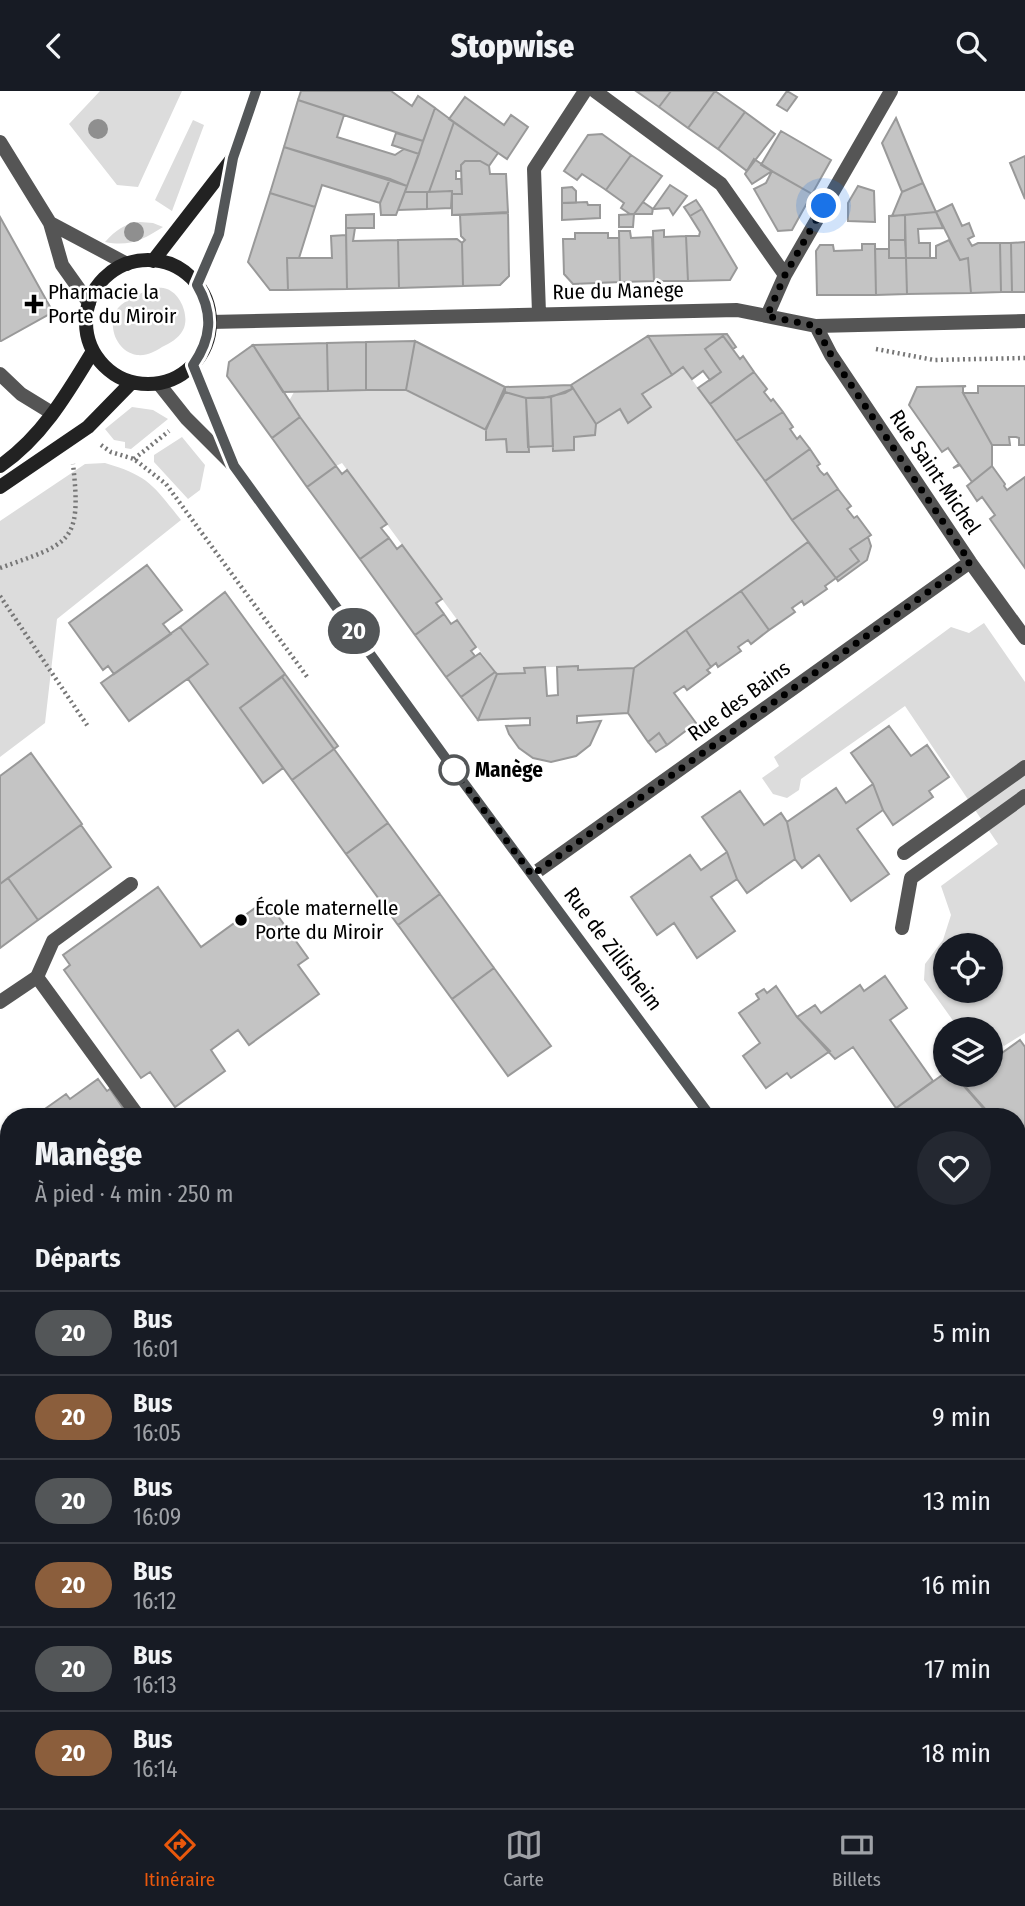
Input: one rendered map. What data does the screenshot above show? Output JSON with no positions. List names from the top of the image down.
{
  "streets": {
    "street": [
      "Rue du Manège",
      "Rue Saint-Michel",
      "Rue des Bains",
      "Rue de Zillisheim"
    ]
  },
  "crossings": [
    ["Rue du Manège", "Rue Saint-Michel"],
    ["Rue du Manège", "Rue de Zillisheim"],
    ["Rue Saint-Michel", "Rue des Bains"],
    ["Rue des Bains", "Rue de Zillisheim"]
  ],
  "places": {
    "health": ["Pharmacie la Porte du Miroir"],
    "other": ["Manège", "École maternelle Porte du Miroir"]
  },
  "lines": ["bus line 20"],
  "page": {
    "header": "Stopwise",
    "on_map": "20",
    "heading": [
      ["Manège", "À pied · 4 min · 250 m"],
      "Départs"
    ],
    "list": [
      {
        "mark": "20",
        "name": "Bus",
        "note": "16:01",
        "value": "5 min"
      },
      {
        "mark": "20",
        "name": "Bus",
        "note": "16:05",
        "value": "9 min"
      },
      {
        "mark": "20",
        "name": "Bus",
        "note": "16:09",
        "value": "13 min"
      },
      {
        "mark": "20",
        "name": "Bus",
        "note": "16:12",
        "value": "16 min"
      },
      {
        "mark": "20",
        "name": "Bus",
        "note": "16:13",
        "value": "17 min"
      },
      {
        "mark": "20",
        "name": "Bus",
        "note": "16:14",
        "value": "18 min"
      }
    ],
    "tabs": ["Itinéraire", "Carte", "Billets"]
  }
}
